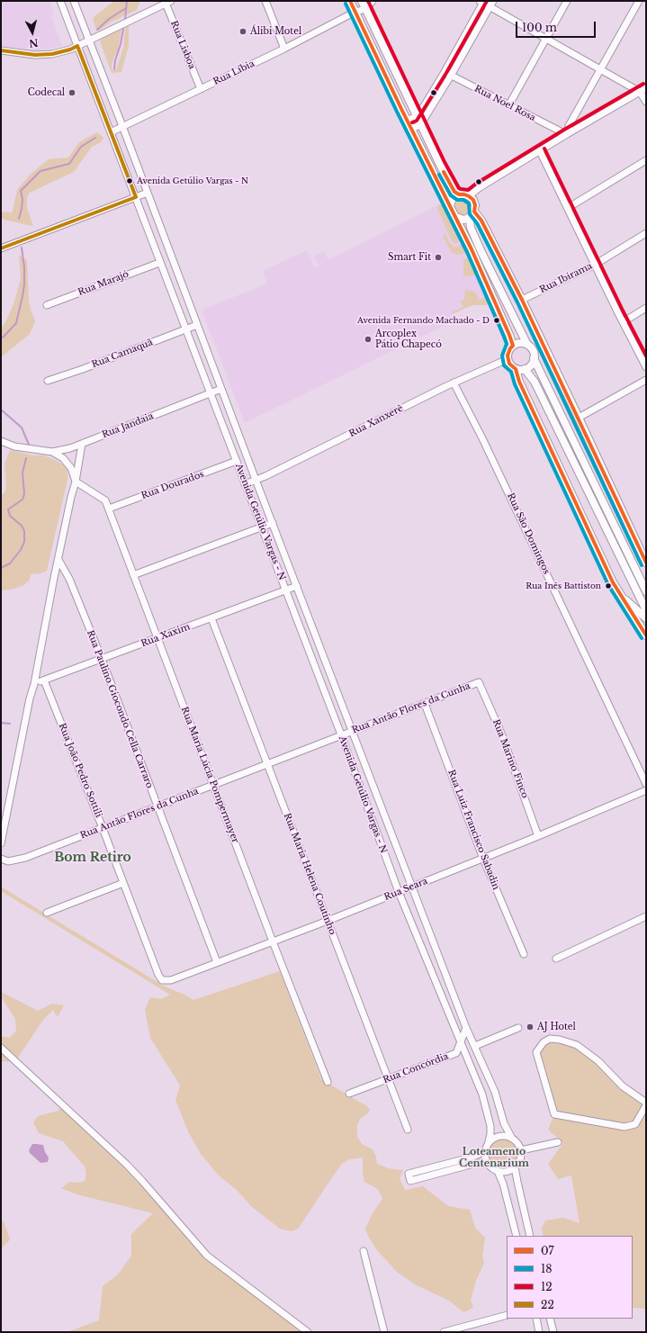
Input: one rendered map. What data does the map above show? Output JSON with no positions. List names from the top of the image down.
{
  "streets": {
    "street": [
      "Rua Lisboa",
      "Rua Líbia",
      "Rua Noel Rosa",
      "Rua Ibirama",
      "Rua Marajó",
      "Rua Camaquã",
      "Rua Xanxerê",
      "Rua Jandaia",
      "Rua Dourados",
      "Avenida Getúlio Vargas - N",
      "Rua São Domingos",
      "Rua Xaxim",
      "Rua Antão Flores da Cunha",
      "Rua Paulino Giocondo Cella Carraro",
      "Rua Marino Finco",
      "Rua João Pedro Sottili",
      "Rua Maria Lúcia Pompermayer",
      "Rua Luiz Francisco Sabadin",
      "Rua Maria Helena Coutinho",
      "Rua Seara",
      "Rua Concórdia"
    ]
  },
  "crossings": [
    ["Rua Lisboa", "Rua Líbia"],
    ["Rua Líbia", "Avenida Getúlio Vargas - N"],
    ["Rua Marajó", "Avenida Getúlio Vargas - N"],
    ["Rua Camaquã", "Avenida Getúlio Vargas - N"],
    ["Rua Xanxerê", "Avenida Getúlio Vargas - N"],
    ["Rua Xanxerê", "Rua São Domingos"],
    ["Rua Jandaia", "Avenida Getúlio Vargas - N"],
    ["Rua Dourados", "Avenida Getúlio Vargas - N"],
    ["Rua Dourados", "Rua Maria Lúcia Pompermayer"],
    ["Avenida Getúlio Vargas - N", "Rua Xaxim"],
    ["Avenida Getúlio Vargas - N", "Rua Antão Flores da Cunha"],
    ["Avenida Getúlio Vargas - N", "Rua Seara"],
    ["Avenida Getúlio Vargas - N", "Rua Concórdia"],
    ["Rua Xaxim", "Rua Paulino Giocondo Cella Carraro"],
    ["Rua Xaxim", "Rua João Pedro Sottili"],
    ["Rua Xaxim", "Rua Maria Lúcia Pompermayer"],
    ["Rua Xaxim", "Rua Maria Helena Coutinho"],
    ["Rua Antão Flores da Cunha", "Rua Paulino Giocondo Cella Carraro"],
    ["Rua Antão Flores da Cunha", "Rua Marino Finco"],
    ["Rua Antão Flores da Cunha", "Rua João Pedro Sottili"],
    ["Rua Antão Flores da Cunha", "Rua Maria Lúcia Pompermayer"],
    ["Rua Antão Flores da Cunha", "Rua Luiz Francisco Sabadin"],
    ["Rua Antão Flores da Cunha", "Rua Maria Helena Coutinho"],
    ["Rua Paulino Giocondo Cella Carraro", "Rua Seara"],
    ["Rua Marino Finco", "Rua Seara"],
    ["Rua João Pedro Sottili", "Rua Seara"],
    ["Rua Maria Lúcia Pompermayer", "Rua Seara"],
    ["Rua Luiz Francisco Sabadin", "Rua Seara"],
    ["Rua Maria Helena Coutinho", "Rua Seara"],
    ["Rua Maria Helena Coutinho", "Rua Concórdia"]
  ],
  "districts": ["Bom Retiro", "Loteamento Centenarium"],
  "places": [
    "Álibi Motel",
    "Codecal",
    "Avenida Getúlio Vargas - N",
    "Smart Fit",
    "Avenida Fernando Machado - D",
    "Arcoplex Pátio Chapecó",
    "Rua Inês Battiston",
    "AJ Hotel"
  ],
  "lines": [
    "transit line 07",
    "transit line 12",
    "transit line 18",
    "transit line 22"
  ],
  "legend": [
    "07",
    "18",
    "12",
    "22"
  ],
  "scale_bar": "100 m",
  "north": "bottom"
}
